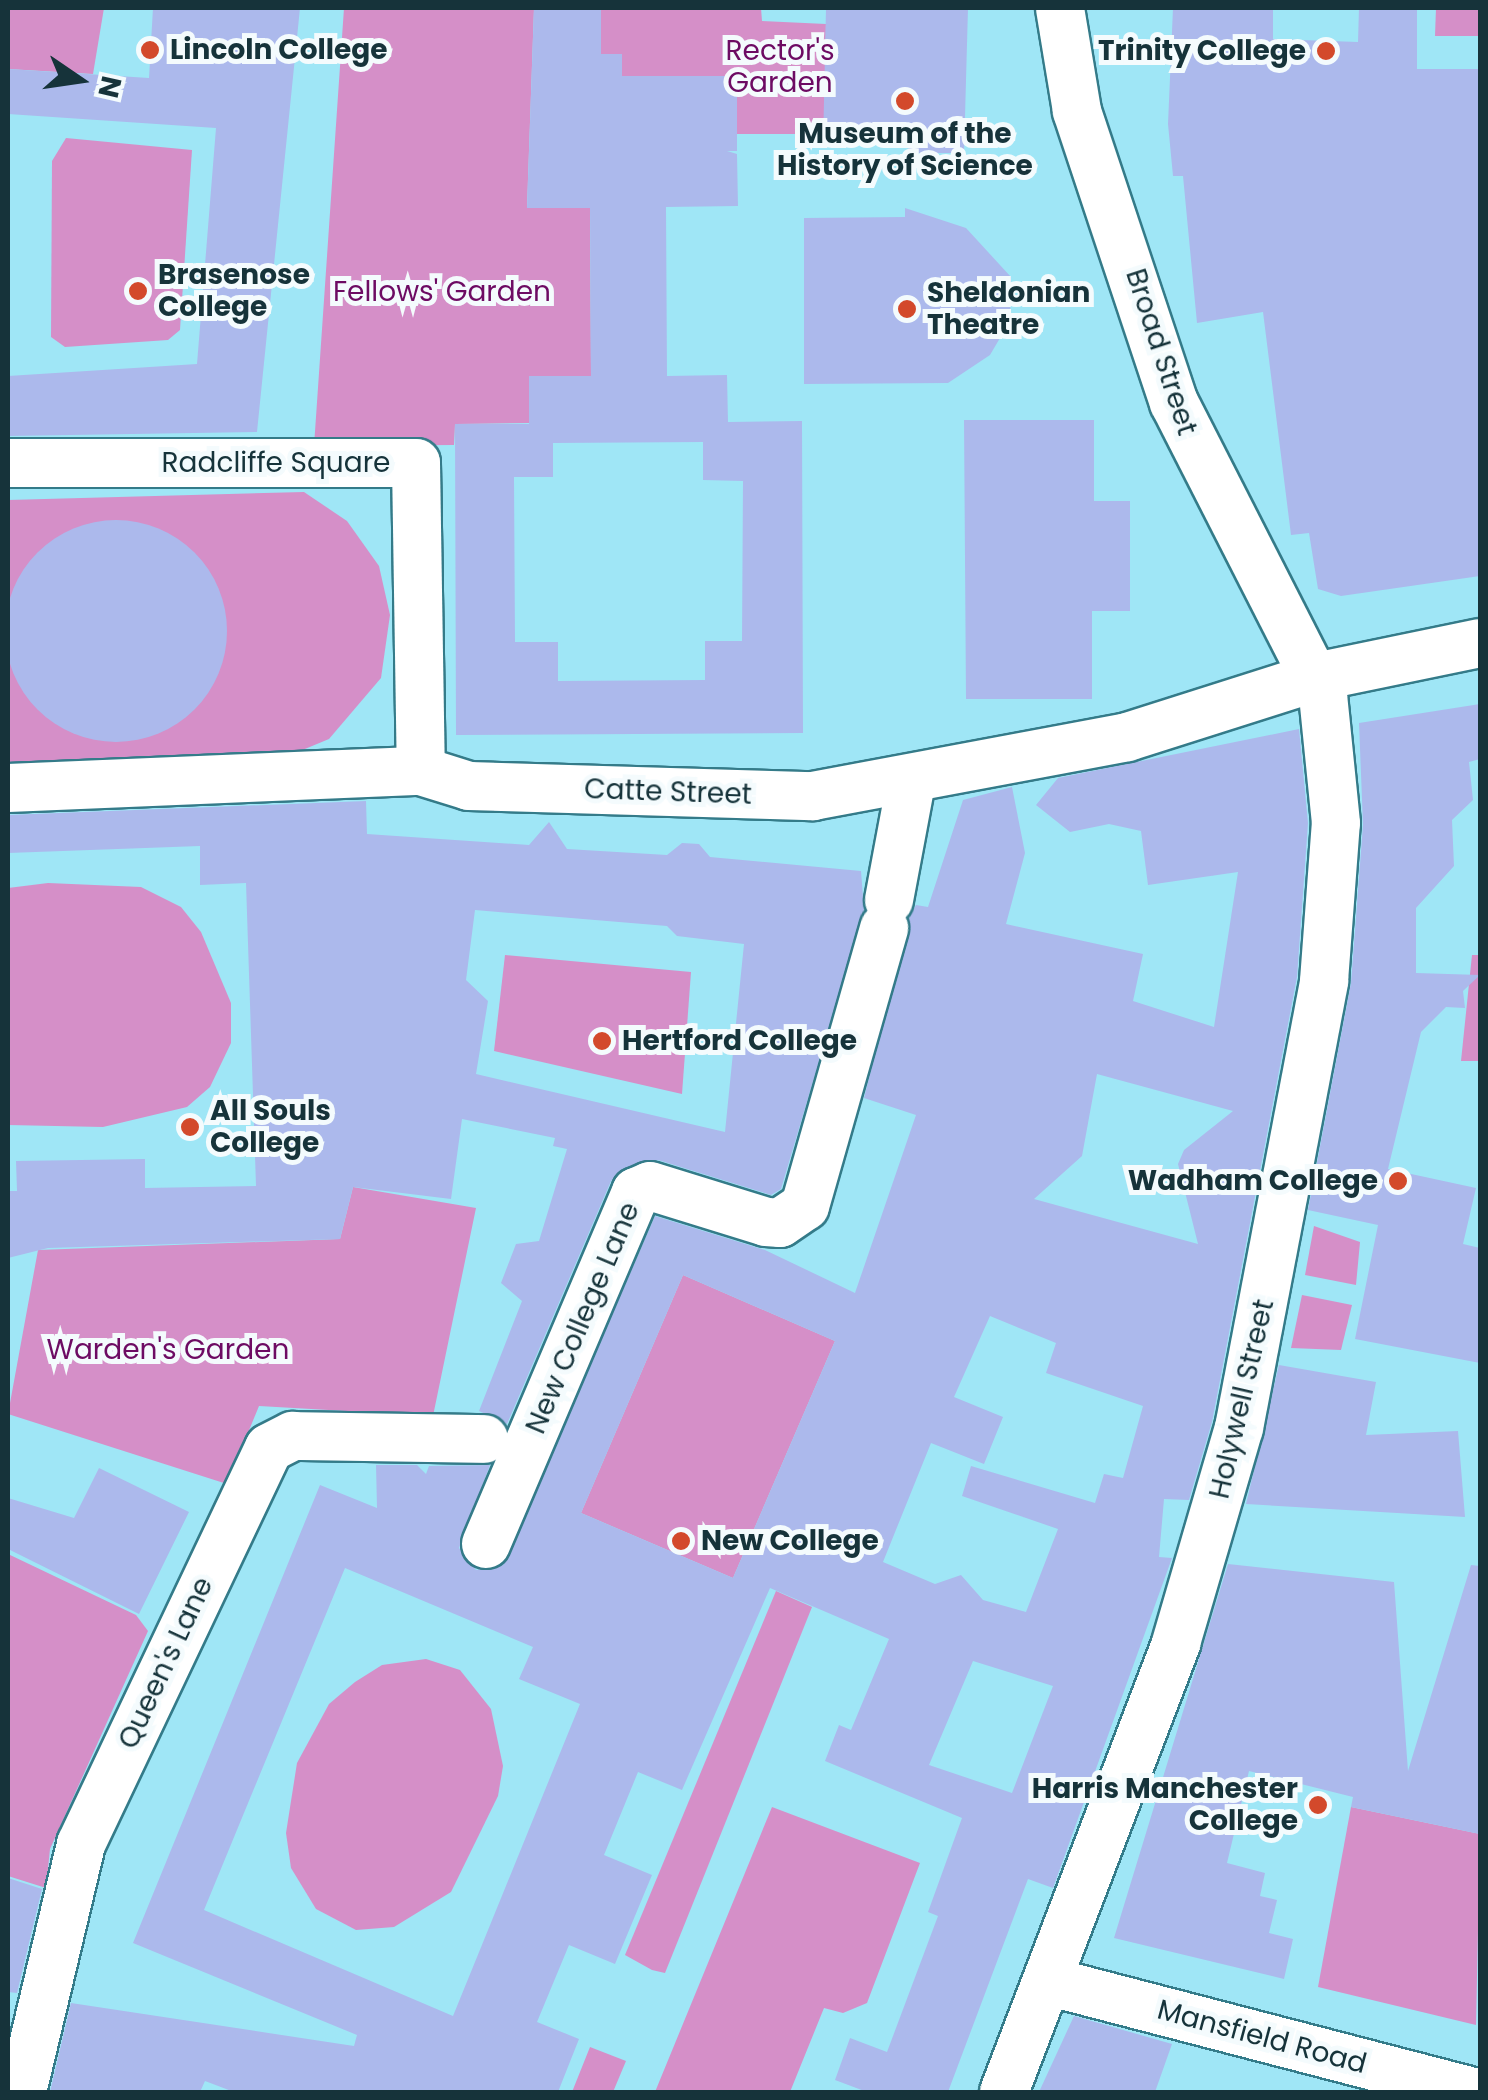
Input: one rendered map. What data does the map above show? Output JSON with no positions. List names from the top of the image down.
{
  "streets": {
    "street": [
      "Broad Street",
      "Radcliffe Square",
      "Catte Street",
      "New College Lane",
      "Holywell Street",
      "Queen's Lane",
      "Mansfield Road"
    ]
  },
  "crossings": [
    ["Broad Street", "Catte Street"],
    ["Broad Street", "Holywell Street"],
    ["Radcliffe Square", "Catte Street"],
    ["Catte Street", "New College Lane"],
    ["Catte Street", "Holywell Street"],
    ["New College Lane", "Queen's Lane"],
    ["Holywell Street", "Mansfield Road"]
  ],
  "parks": ["Rector's Garden", "Fellows' Garden", "Warden's Garden"],
  "places": [
    "Lincoln College",
    "Trinity College",
    "Museum of the History of Science",
    "Brasenose College",
    "Sheldonian Theatre",
    "Hertford College",
    "All Souls College",
    "Wadham College",
    "New College",
    "Harris Manchester College"
  ],
  "north": "right"
}
